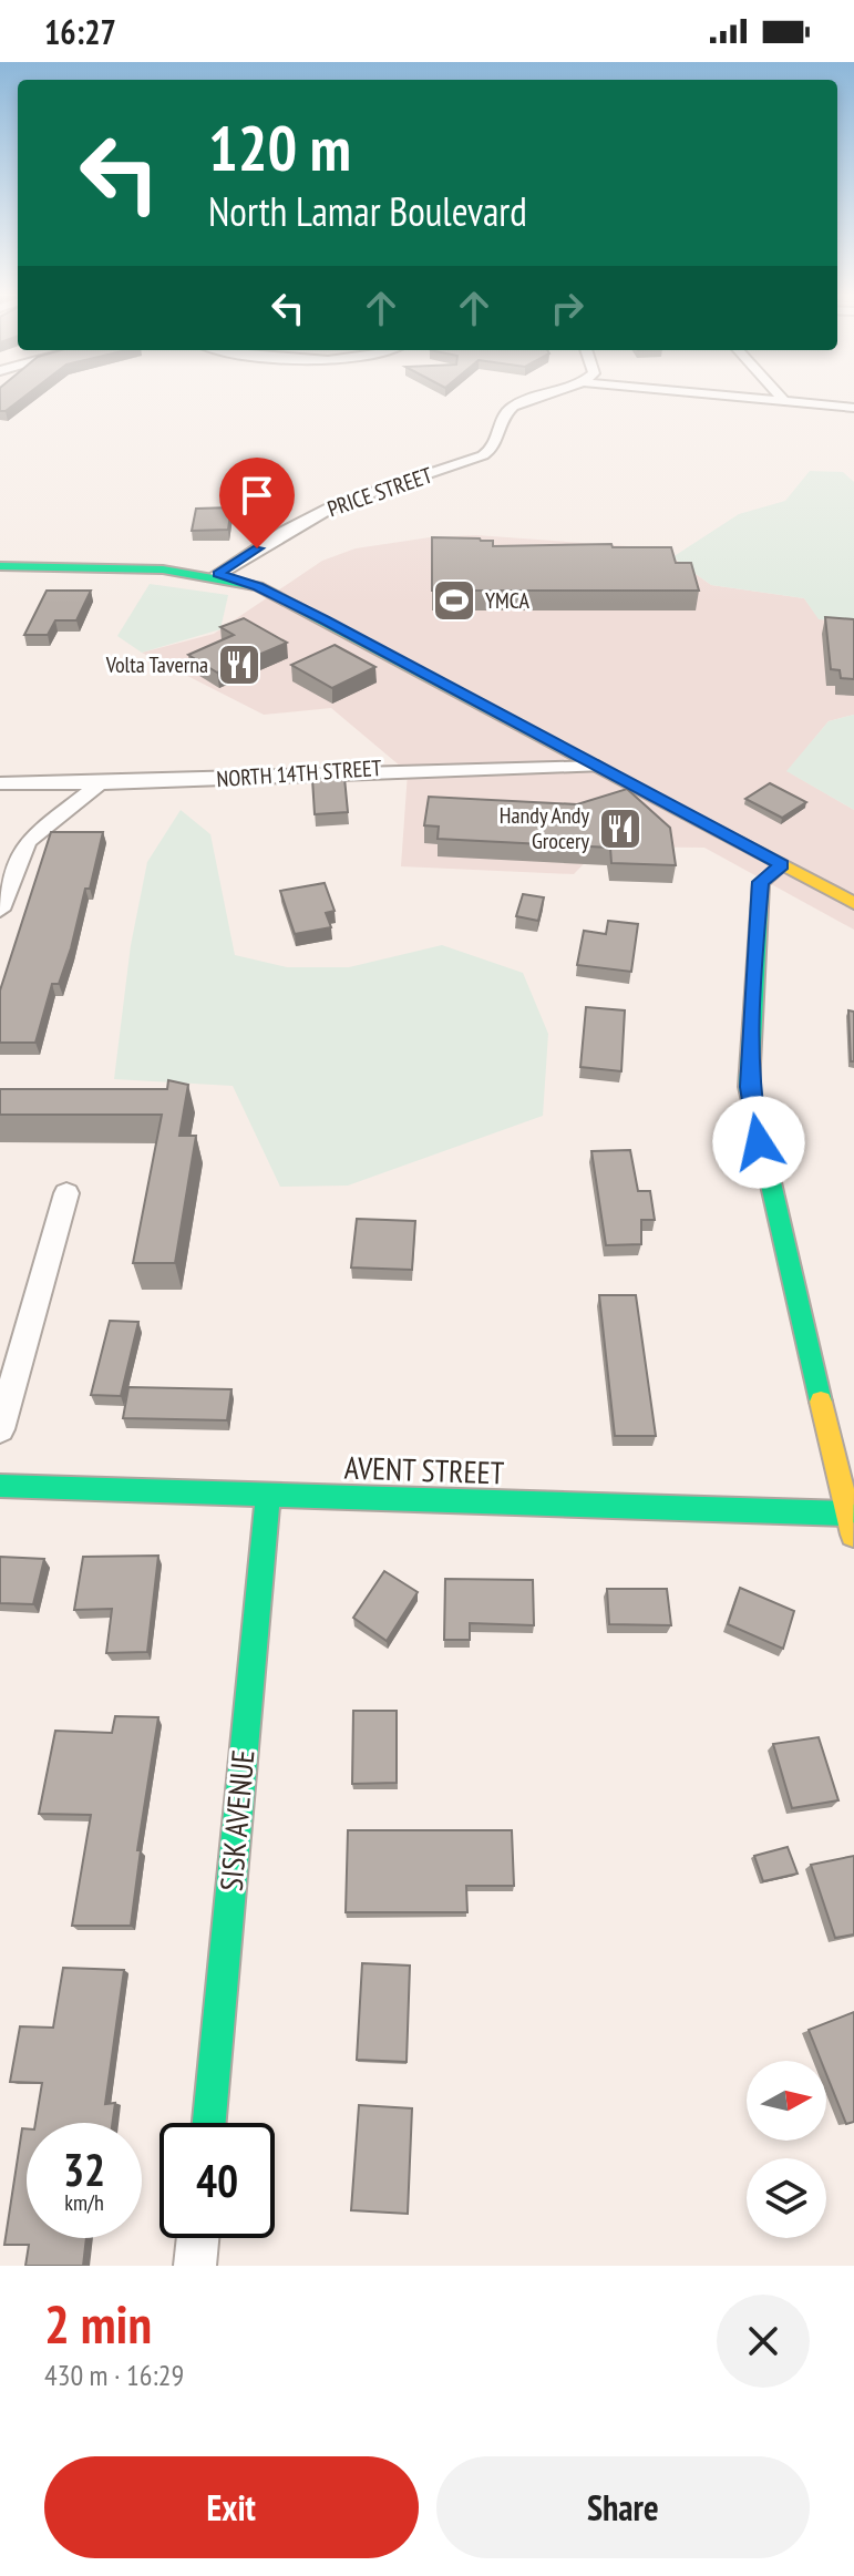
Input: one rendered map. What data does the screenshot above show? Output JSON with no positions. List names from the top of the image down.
{
  "streets": {
    "street": [
      "PRICE STREET",
      "NORTH 14TH STREET",
      "AVENT STREET",
      "SISK AVENUE"
    ]
  },
  "crossings": [
    ["AVENT STREET", "SISK AVENUE"]
  ],
  "places": {
    "sports": ["YMCA"],
    "restaurant": ["Volta Taverna", "Handy Andy Grocery"]
  },
  "north": "right",
  "page": {
    "status": "16:27",
    "turn": ["120 m", "North Lamar Boulevard"],
    "speed": "32 km/h",
    "limit": "40",
    "heading": ["2 min", "430 m · 16:29"],
    "buttons": ["Exit", "Share"]
  }
}
